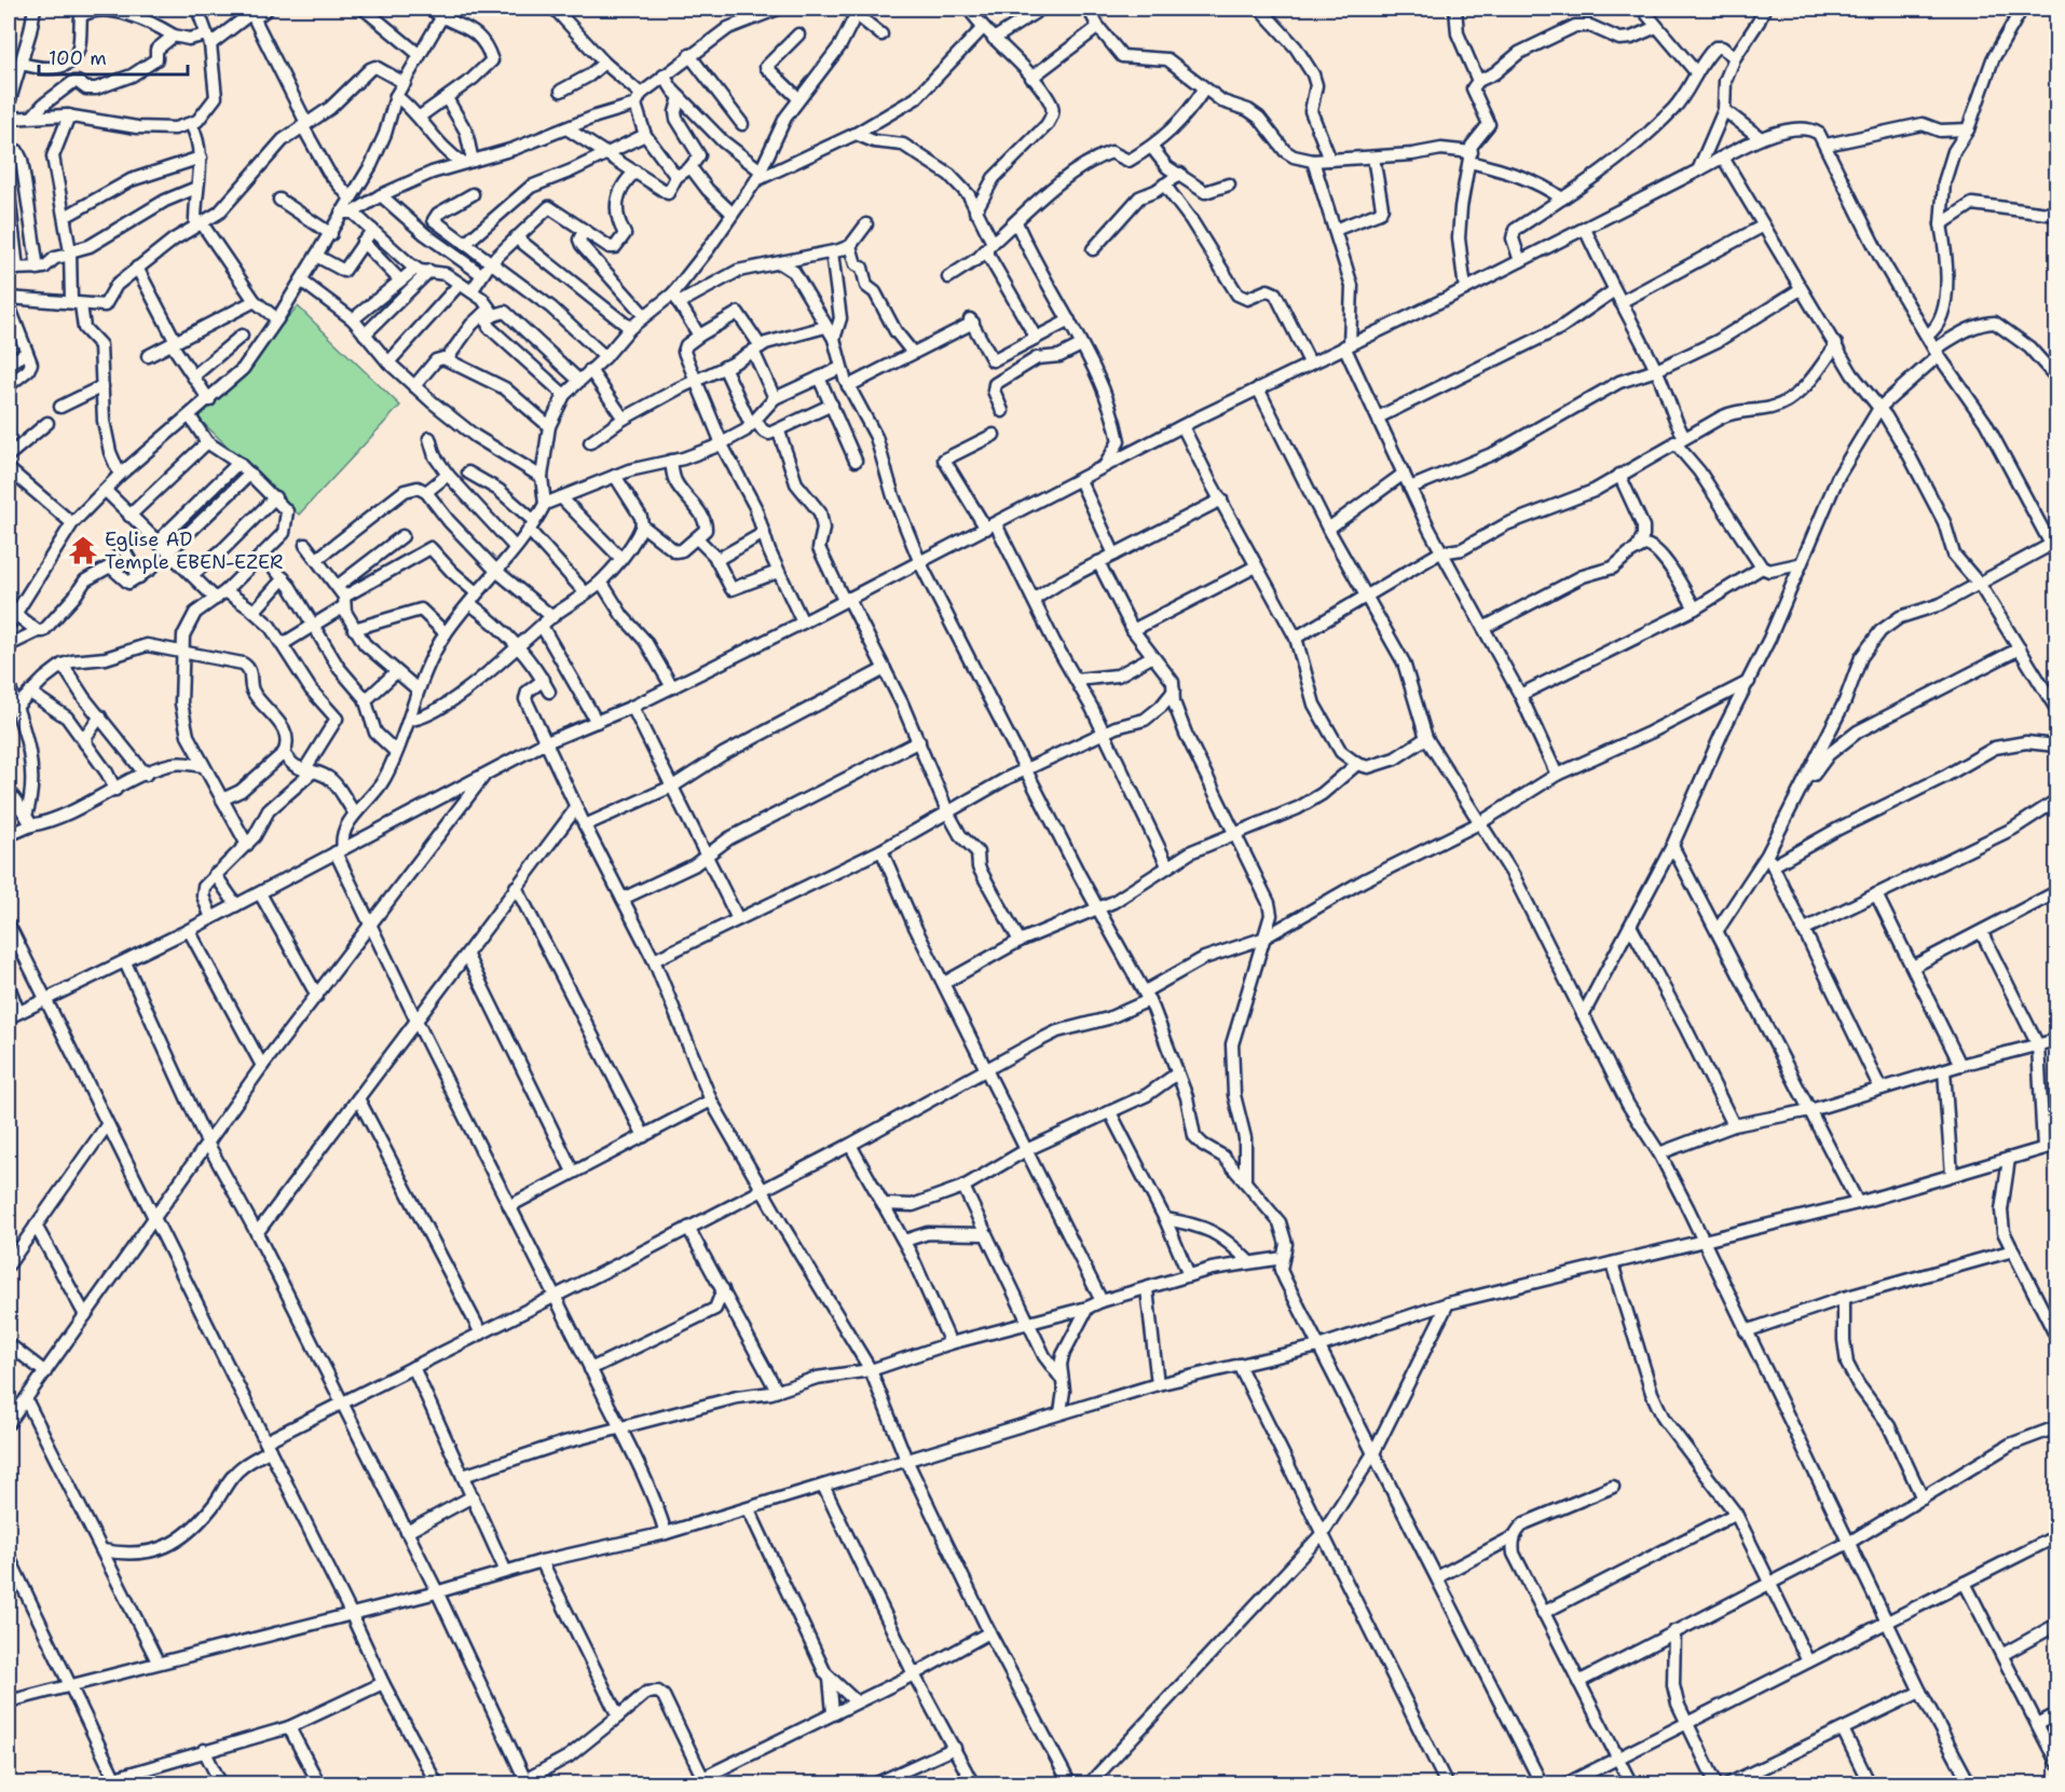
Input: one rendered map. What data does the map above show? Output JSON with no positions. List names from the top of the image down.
{
  "places": {
    "temple": ["Eglise AD Temple EBEN-EZER"]
  },
  "scale_bar": "100 m"
}
